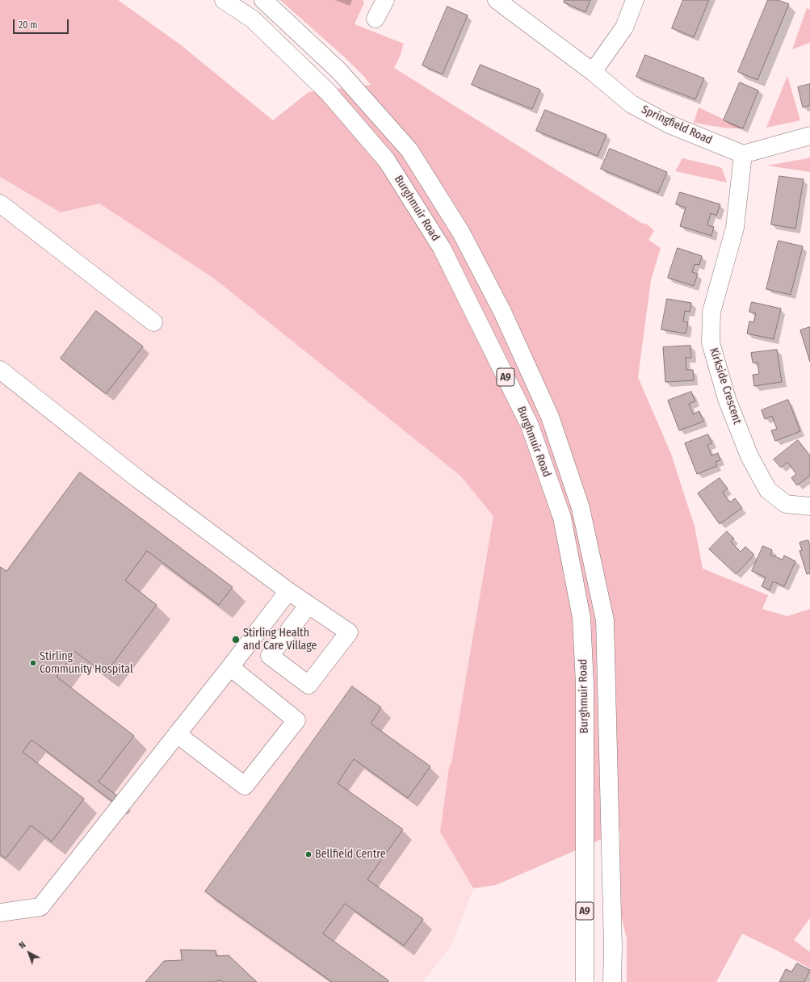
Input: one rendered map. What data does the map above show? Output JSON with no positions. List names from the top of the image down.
{
  "streets": {
    "main road": [
      "Springfield Road",
      "Burghmuir Road",
      "A9",
      "Kirkside Crescent"
    ]
  },
  "crossings": [
    ["Springfield Road", "Kirkside Crescent"]
  ],
  "places": ["Stirling Health and Care Village", "Stirling Community Hospital", "Bellfield Centre"],
  "scale_bar": "20 m",
  "north": "top left"
}
